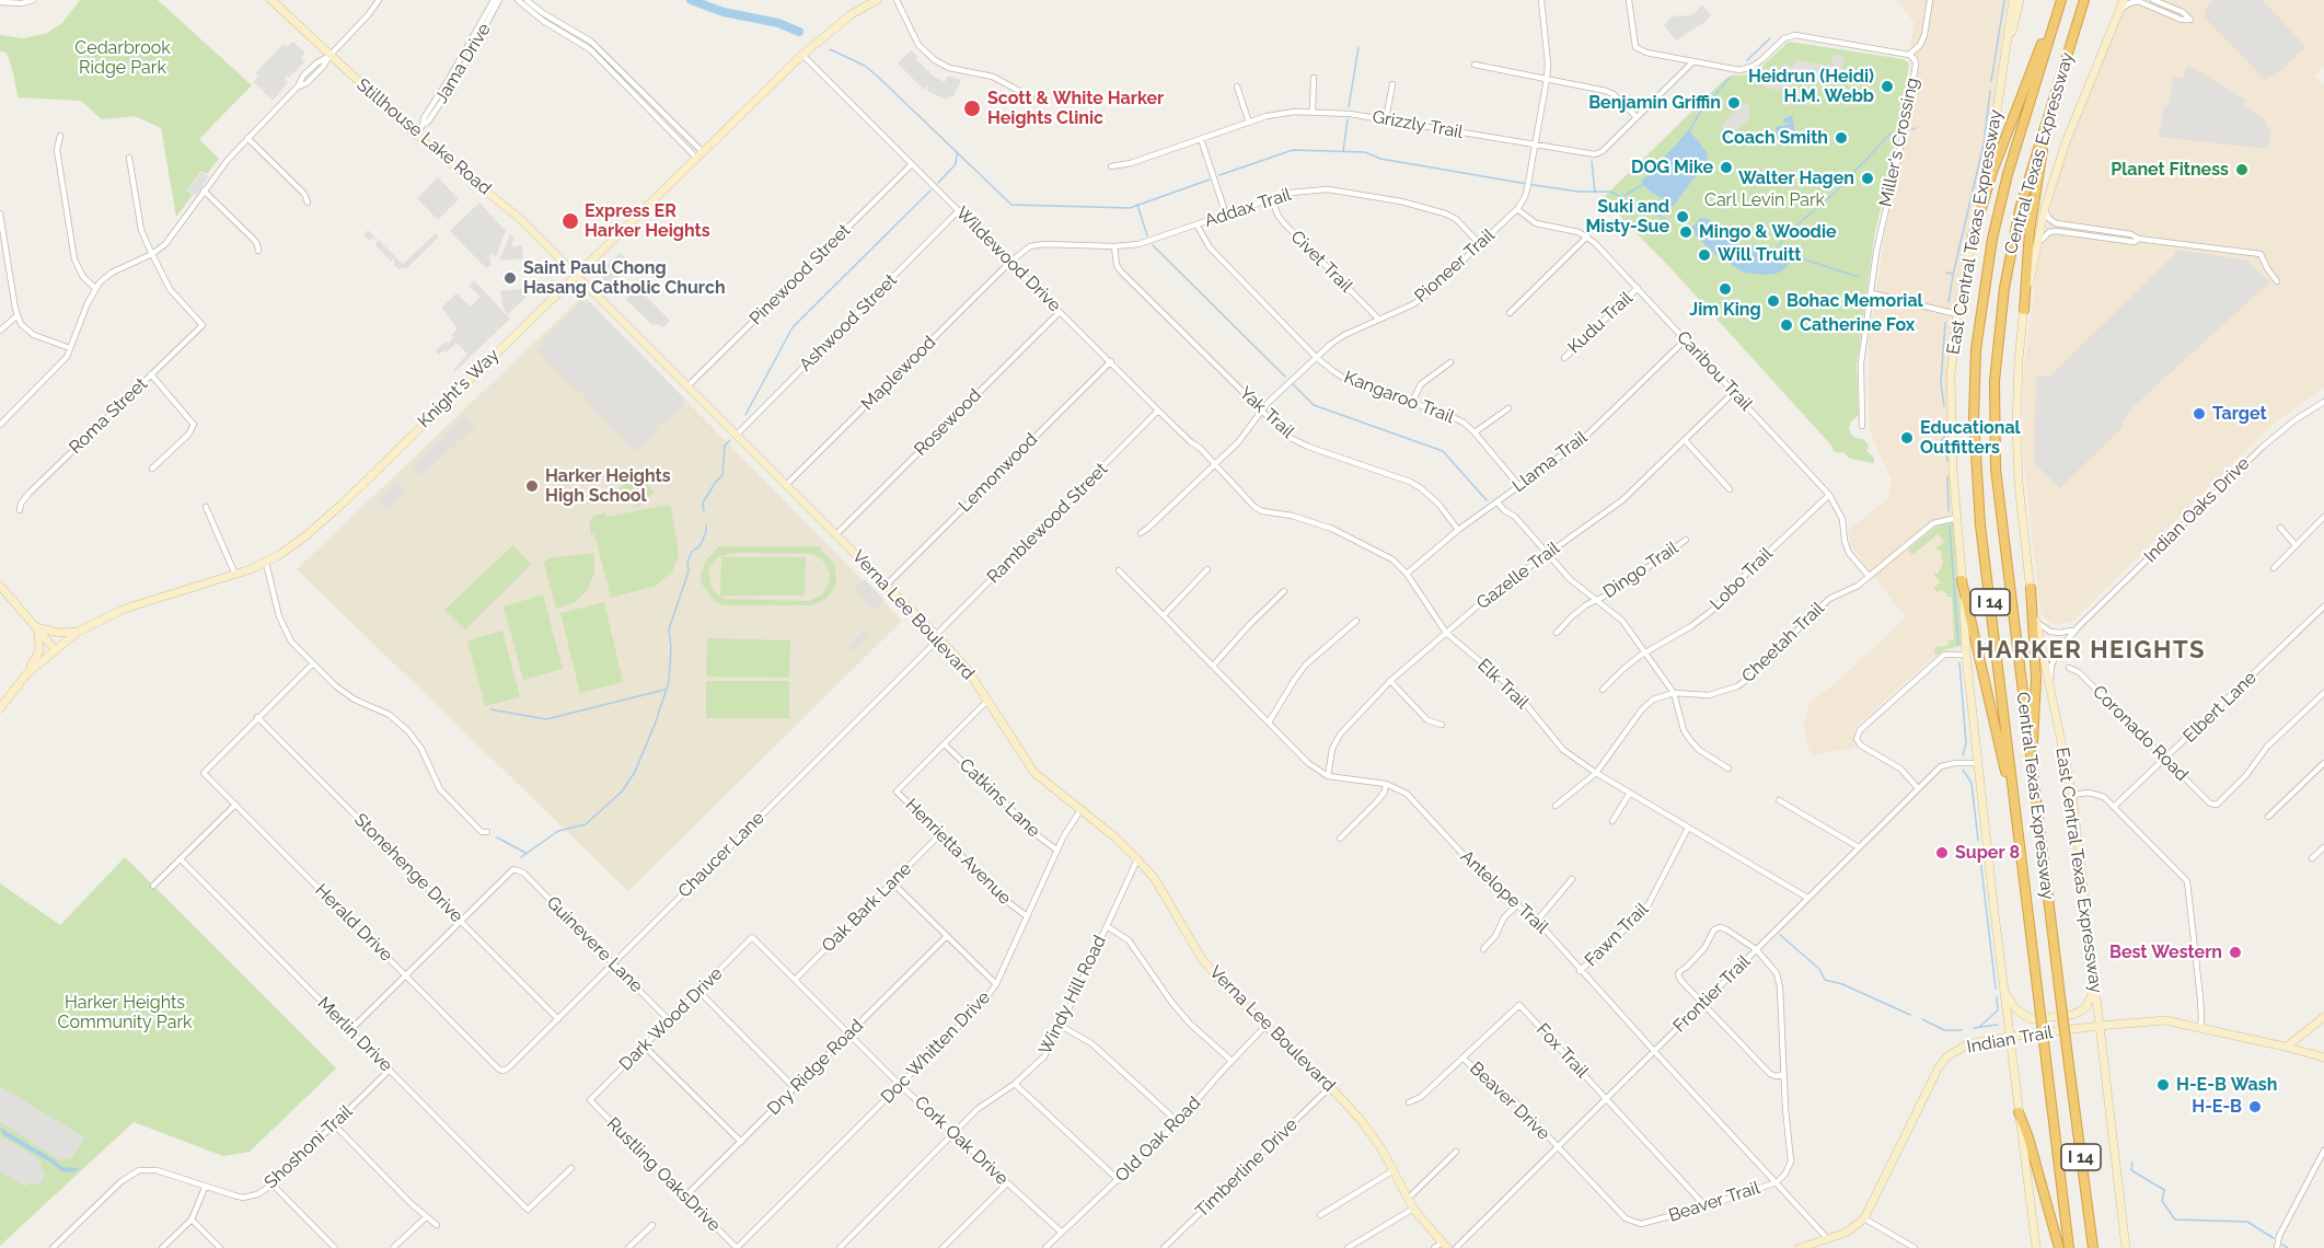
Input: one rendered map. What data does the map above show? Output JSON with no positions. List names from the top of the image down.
{
  "streets": {
    "highway": ["Central Texas Expressway", "I 14"],
    "main road": [
      "Stillhouse Lake Road",
      "East Central Texas Expressway",
      "Knight's Way",
      "Verna Lee Boulevard",
      "Indian Trail"
    ],
    "street": [
      "Jama Drive",
      "Grizzly Trail",
      "Miller's Crossing",
      "Addax Trail",
      "Wildewood Drive",
      "Civet Trail",
      "Pioneer Trail",
      "Pinewood Street",
      "Ashwood Street",
      "Kudu Trail",
      "Caribou Trail",
      "Maplewood",
      "Kangaroo Trail",
      "Yak Trail",
      "Roma Street",
      "Rosewood",
      "Llama Trail",
      "Lemonwood",
      "Indian Oaks Drive",
      "Ramblewood Street",
      "Dingo Trail",
      "Gazelle Trail",
      "Lobo Trail",
      "Cheetah Trail",
      "Elk Trail",
      "Elbert Lane",
      "Coronado Road",
      "Catkins Lane",
      "Henrietta Avenue",
      "Chaucer Lane",
      "Stonehenge Drive",
      "Antelope Trail",
      "Oak Bark Lane",
      "Herald Drive",
      "Fawn Trail",
      "Guinevere Lane",
      "Frontier Trail",
      "Windy Hill Road",
      "Dark Wood Drive",
      "Merlin Drive",
      "Doc Whitten Drive",
      "Fox Trail",
      "Dry Ridge Road",
      "Beaver Drive",
      "Old Oak Road",
      "Cork Oak Drive",
      "Shoshoni Trail",
      "Timberline Drive",
      "Rustling OaksDrive",
      "Beaver Trail"
    ]
  },
  "crossings": [
    ["Jama Drive", "Stillhouse Lake Road"],
    ["Grizzly Trail", "Miller's Crossing"],
    ["Grizzly Trail", "Pioneer Trail"],
    ["Stillhouse Lake Road", "Knight's Way"],
    ["Stillhouse Lake Road", "Verna Lee Boulevard"],
    ["Addax Trail", "Wildewood Drive"],
    ["Addax Trail", "Civet Trail"],
    ["Addax Trail", "Pioneer Trail"],
    ["Addax Trail", "Maplewood"],
    ["Addax Trail", "Kangaroo Trail"],
    ["Addax Trail", "Yak Trail"],
    ["East Central Texas Expressway", "Indian Oaks Drive"],
    ["East Central Texas Expressway", "Cheetah Trail"],
    ["East Central Texas Expressway", "Frontier Trail"],
    ["East Central Texas Expressway", "Indian Trail"],
    ["Wildewood Drive", "Pioneer Trail"],
    ["Wildewood Drive", "Pinewood Street"],
    ["Wildewood Drive", "Ashwood Street"],
    ["Wildewood Drive", "Maplewood"],
    ["Wildewood Drive", "Knight's Way"],
    ["Wildewood Drive", "Rosewood"],
    ["Wildewood Drive", "Lemonwood"],
    ["Wildewood Drive", "Ramblewood Street"],
    ["Wildewood Drive", "Elk Trail"],
    ["Civet Trail", "Pioneer Trail"],
    ["Pioneer Trail", "Caribou Trail"],
    ["Pioneer Trail", "Kangaroo Trail"],
    ["Pioneer Trail", "Yak Trail"],
    ["Pioneer Trail", "Elk Trail"],
    ["Pinewood Street", "Verna Lee Boulevard"],
    ["Ashwood Street", "Verna Lee Boulevard"],
    ["Kudu Trail", "Caribou Trail"],
    ["Caribou Trail", "Llama Trail"],
    ["Caribou Trail", "Gazelle Trail"],
    ["Caribou Trail", "Lobo Trail"],
    ["Caribou Trail", "Cheetah Trail"],
    ["Maplewood", "Verna Lee Boulevard"],
    ["Knight's Way", "Verna Lee Boulevard"],
    ["Kangaroo Trail", "Llama Trail"],
    ["Yak Trail", "Llama Trail"],
    ["Rosewood", "Verna Lee Boulevard"],
    ["Llama Trail", "Elk Trail"],
    ["Lemonwood", "Verna Lee Boulevard"],
    ["Ramblewood Street", "Verna Lee Boulevard"],
    ["Ramblewood Street", "Chaucer Lane"],
    ["Gazelle Trail", "Elk Trail"],
    ["Gazelle Trail", "Antelope Trail"],
    ["Verna Lee Boulevard", "Henrietta Avenue"],
    ["Verna Lee Boulevard", "Chaucer Lane"],
    ["Verna Lee Boulevard", "Windy Hill Road"],
    ["Verna Lee Boulevard", "Doc Whitten Drive"],
    ["Verna Lee Boulevard", "Old Oak Road"],
    ["Verna Lee Boulevard", "Timberline Drive"],
    ["Cheetah Trail", "Elk Trail"],
    ["Elk Trail", "Fawn Trail"],
    ["Elk Trail", "Frontier Trail"],
    ["Elbert Lane", "Coronado Road"],
    ["Catkins Lane", "Henrietta Avenue"],
    ["Catkins Lane", "Doc Whitten Drive"],
    ["Henrietta Avenue", "Oak Bark Lane"],
    ["Henrietta Avenue", "Doc Whitten Drive"],
    ["Chaucer Lane", "Stonehenge Drive"],
    ["Chaucer Lane", "Herald Drive"],
    ["Chaucer Lane", "Guinevere Lane"],
    ["Stonehenge Drive", "Herald Drive"],
    ["Stonehenge Drive", "Guinevere Lane"],
    ["Antelope Trail", "Fawn Trail"],
    ["Antelope Trail", "Frontier Trail"],
    ["Antelope Trail", "Beaver Trail"],
    ["Oak Bark Lane", "Cork Oak Drive"],
    ["Guinevere Lane", "Dark Wood Drive"],
    ["Frontier Trail", "Fox Trail"],
    ["Frontier Trail", "Beaver Drive"],
    ["Frontier Trail", "Beaver Trail"],
    ["Windy Hill Road", "Cork Oak Drive"],
    ["Dark Wood Drive", "Cork Oak Drive"],
    ["Dark Wood Drive", "Rustling OaksDrive"],
    ["Merlin Drive", "Shoshoni Trail"],
    ["Doc Whitten Drive", "Cork Oak Drive"],
    ["Doc Whitten Drive", "Rustling OaksDrive"],
    ["Fox Trail", "Beaver Drive"],
    ["Fox Trail", "Beaver Trail"],
    ["Dry Ridge Road", "Cork Oak Drive"],
    ["Dry Ridge Road", "Rustling OaksDrive"],
    ["Beaver Drive", "Beaver Trail"],
    ["Old Oak Road", "Cork Oak Drive"]
  ],
  "districts": ["HARKER HEIGHTS"],
  "parks": ["Cedarbrook Ridge Park", "Carl Levin Park", "Harker Heights Community Park"],
  "places": [
    "Heidrun (Heidi) H.M. Webb",
    "Benjamin Griffin",
    "Scott & White Harker Heights Clinic",
    "Coach Smith",
    "DOG Mike",
    "Planet Fitness",
    "Walter Hagen",
    "Suki and Misty-Sue",
    "Express ER Harker Heights",
    "Mingo & Woodie",
    "Will Truitt",
    "Saint Paul Chong Hasang Catholic Church",
    "Jim King",
    "Bohac Memorial",
    "Catherine Fox",
    "Target",
    "Educational Outfitters",
    "Harker Heights High School",
    "Super 8",
    "Best Western",
    "H-E-B Wash",
    "H-E-B"
  ]
}
